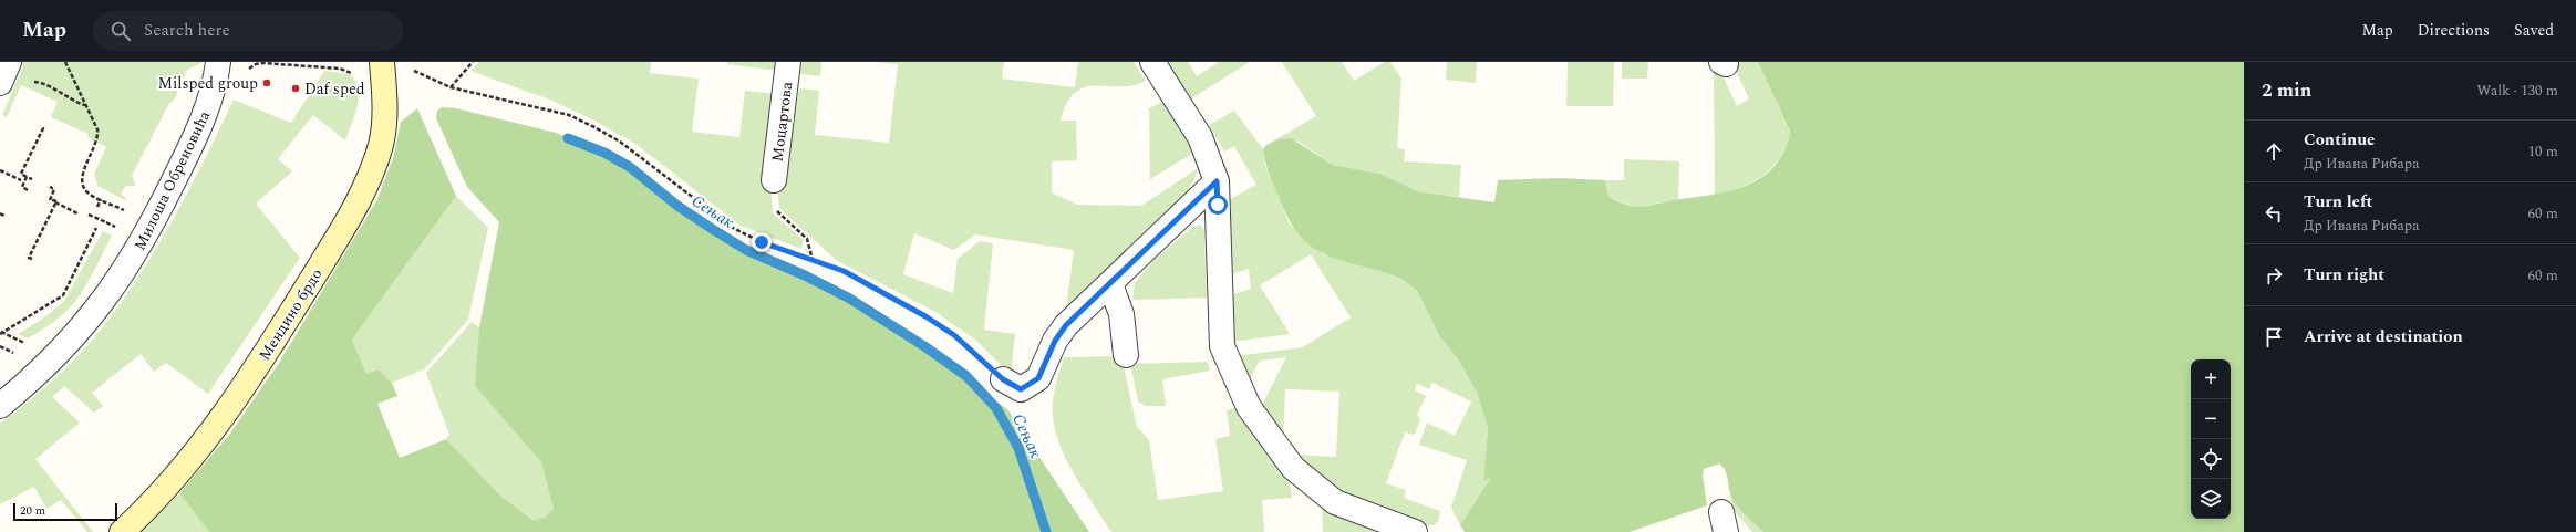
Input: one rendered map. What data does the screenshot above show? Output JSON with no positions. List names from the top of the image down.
{
  "streets": {
    "street": ["Моцартова", "Милоша Обреновића", "Мендино брдо"]
  },
  "water": ["Сењак"],
  "places": ["Milsped group", "Daf sped"],
  "scale_bar": "20 m",
  "page": {
    "header": "Map",
    "search": "Search here",
    "nav": ["Map", "Directions", "Saved"],
    "heading": ["2 min", "Walk · 130 m"],
    "list": [
      ["Continue", "Др Ивана Рибара", "10 m"],
      ["Turn left", "Др Ивана Рибара", "60 m"],
      ["Turn right", "60 m"],
      "Arrive at destination"
    ],
    "map_buttons": ["+", "−"],
    "scale": "20 m"
  }
}
